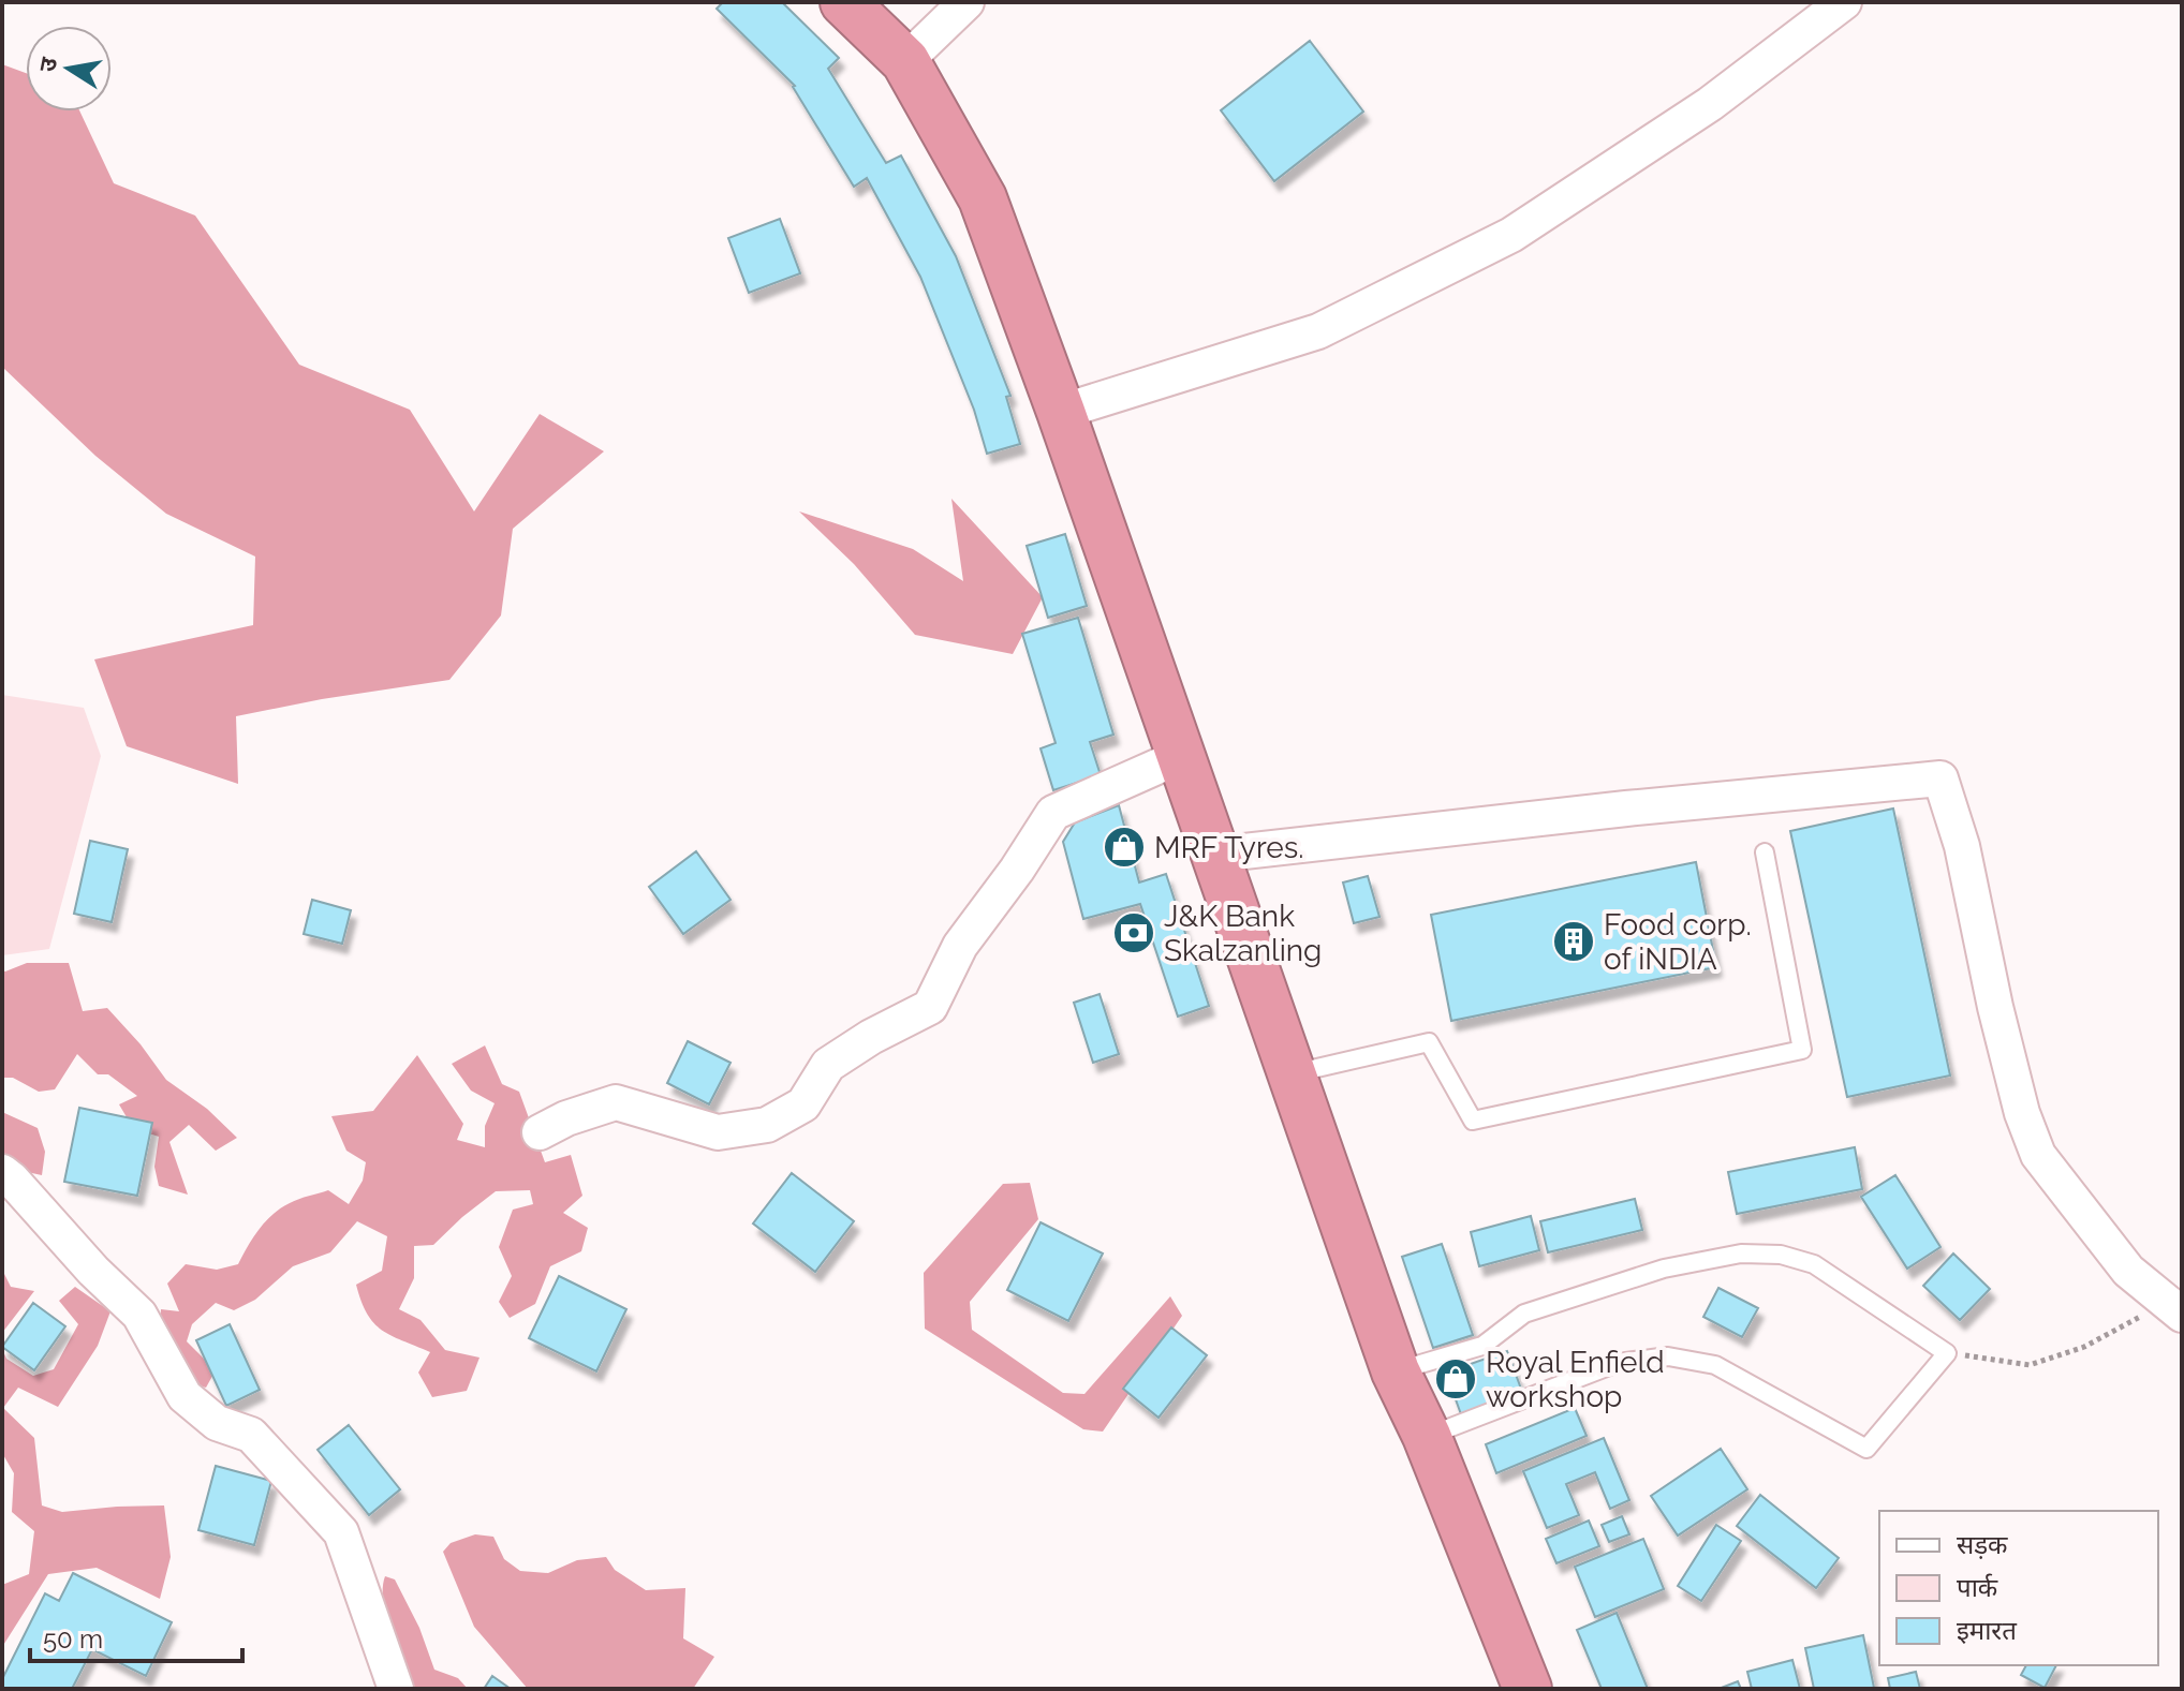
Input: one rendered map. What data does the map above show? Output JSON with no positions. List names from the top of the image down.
{
  "places": {
    "shop": ["MRF Tyres.", "Royal Enfield workshop"],
    "bank": ["J&K Bank Skalzanling"],
    "building": ["Food corp. of iNDIA"]
  },
  "legend": ["सड़क", "पार्क", "इमारत"],
  "scale_bar": "50 m",
  "north": "left"
}
